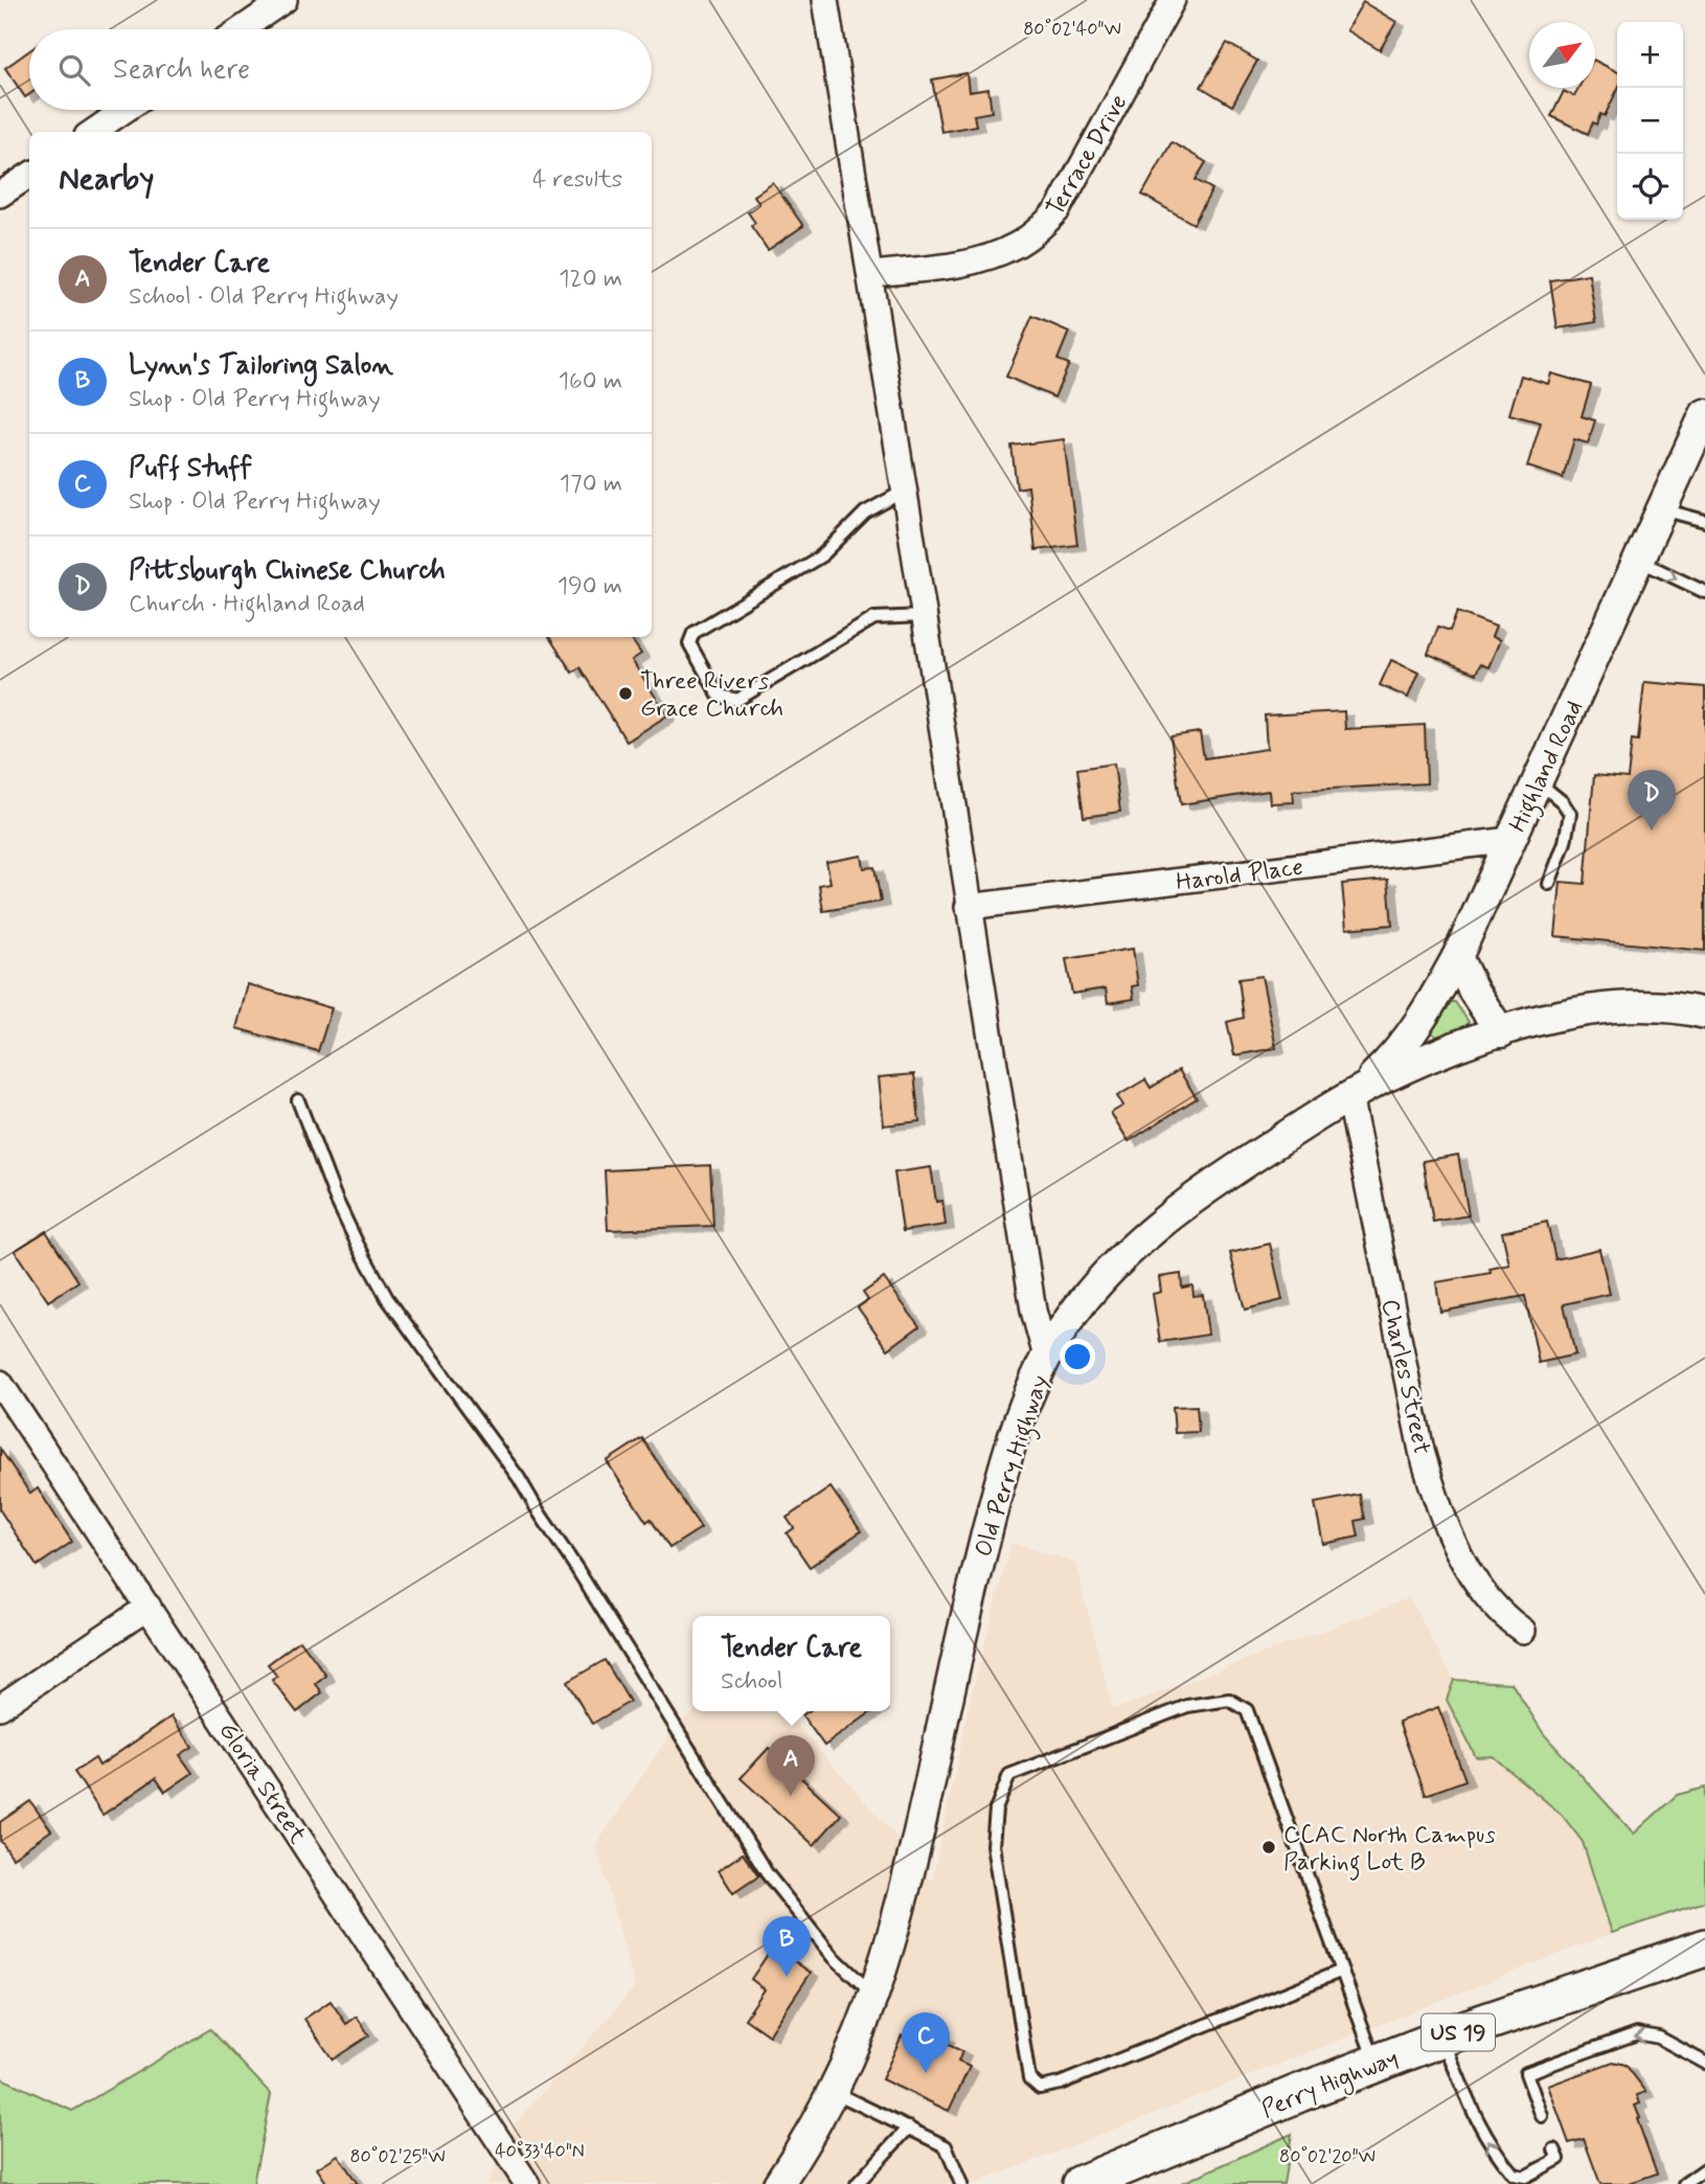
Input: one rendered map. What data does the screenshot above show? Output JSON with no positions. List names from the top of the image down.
{
  "streets": {
    "main road": ["US 19", "Perry Highway"],
    "street": [
      "Terrace Drive",
      "Highland Road",
      "Harold Place",
      "Charles Street",
      "Old Perry Highway",
      "Gloria Street"
    ]
  },
  "crossings": [
    ["Highland Road", "Harold Place"],
    ["Highland Road", "Charles Street"],
    ["Highland Road", "Old Perry Highway"],
    ["Charles Street", "Old Perry Highway"]
  ],
  "places": ["Three Rivers Grace Church", "CCAC North Campus Parking Lot B"],
  "north": "top right",
  "page": {
    "map_buttons": ["+", "−"],
    "search": "Search here",
    "heading": ["Nearby", "4 results"],
    "list": [
      {
        "mark": "A",
        "name": "Tender Care",
        "note": "School · Old Perry Highway",
        "value": "120 m"
      },
      {
        "mark": "B",
        "name": "Lynn's Tailoring Salon",
        "note": "Shop · Old Perry Highway",
        "value": "160 m"
      },
      {
        "mark": "C",
        "name": "Puff Stuff",
        "note": "Shop · Old Perry Highway",
        "value": "170 m"
      },
      {
        "mark": "D",
        "name": "Pittsburgh Chinese Church",
        "note": "Church · Highland Road",
        "value": "190 m"
      }
    ],
    "pins": [
      "D",
      "A",
      "B",
      "C"
    ],
    "popup": ["Tender Care", "School"]
  },
  "coordinates": [
    "80°02'40\"W",
    "40°33'40\"N",
    "80°02'25\"W",
    "80°02'20\"W"
  ]
}
